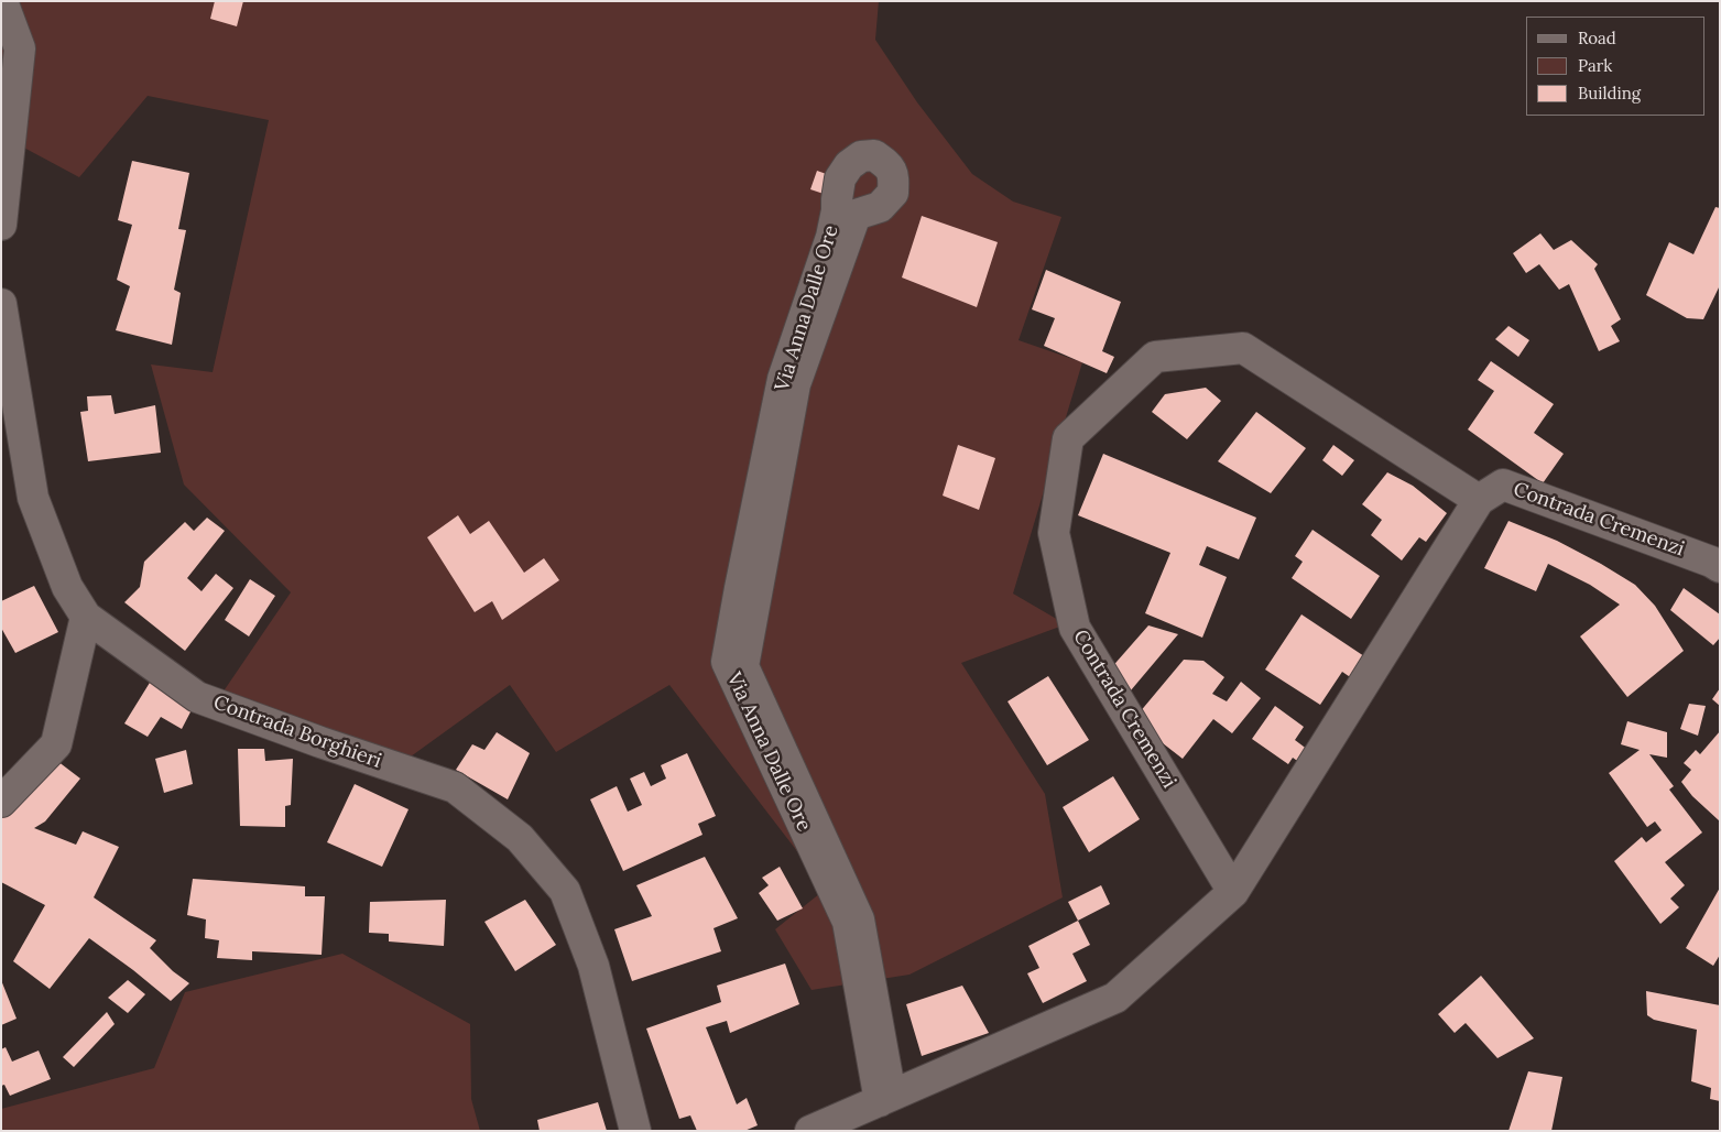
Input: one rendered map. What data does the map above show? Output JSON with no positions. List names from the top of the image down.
{
  "streets": {
    "street": ["Via Anna Dalle Ore", "Contrada Cremenzi", "Contrada Borghieri"]
  },
  "crossings": [
    ["Via Anna Dalle Ore", "Contrada Cremenzi"]
  ],
  "legend": ["Road", "Park", "Building"]
}
